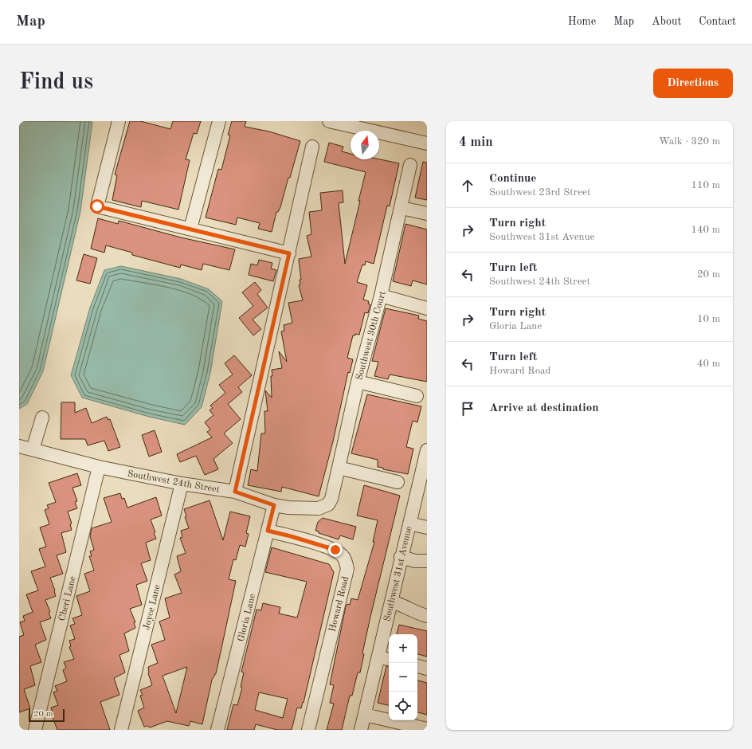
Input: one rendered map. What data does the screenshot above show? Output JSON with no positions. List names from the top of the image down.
{
  "streets": {
    "street": [
      "Southwest 30th Court",
      "Southwest 24th Street",
      "Southwest 31st Avenue",
      "Cheri Lane",
      "Howard Road",
      "Joyce Lane",
      "Gloria Lane"
    ]
  },
  "crossings": [
    ["Southwest 30th Court", "Southwest 24th Street"],
    ["Southwest 24th Street", "Cheri Lane"],
    ["Southwest 24th Street", "Joyce Lane"],
    ["Southwest 24th Street", "Gloria Lane"],
    ["Howard Road", "Gloria Lane"]
  ],
  "scale_bar": "20 m",
  "north": "top",
  "page": {
    "header": "Map",
    "nav": [
      "Home",
      "Map",
      "About",
      "Contact"
    ],
    "buttons": "Directions",
    "title": "Find us",
    "heading": ["4 min", "Walk · 320 m"],
    "list": [
      ["Continue", "Southwest 23rd Street", "110 m"],
      ["Turn right", "Southwest 31st Avenue", "140 m"],
      ["Turn left", "Southwest 24th Street", "20 m"],
      ["Turn right", "Gloria Lane", "10 m"],
      ["Turn left", "Howard Road", "40 m"],
      "Arrive at destination"
    ],
    "map_buttons": ["+", "−"],
    "scale": "20 m"
  }
}
